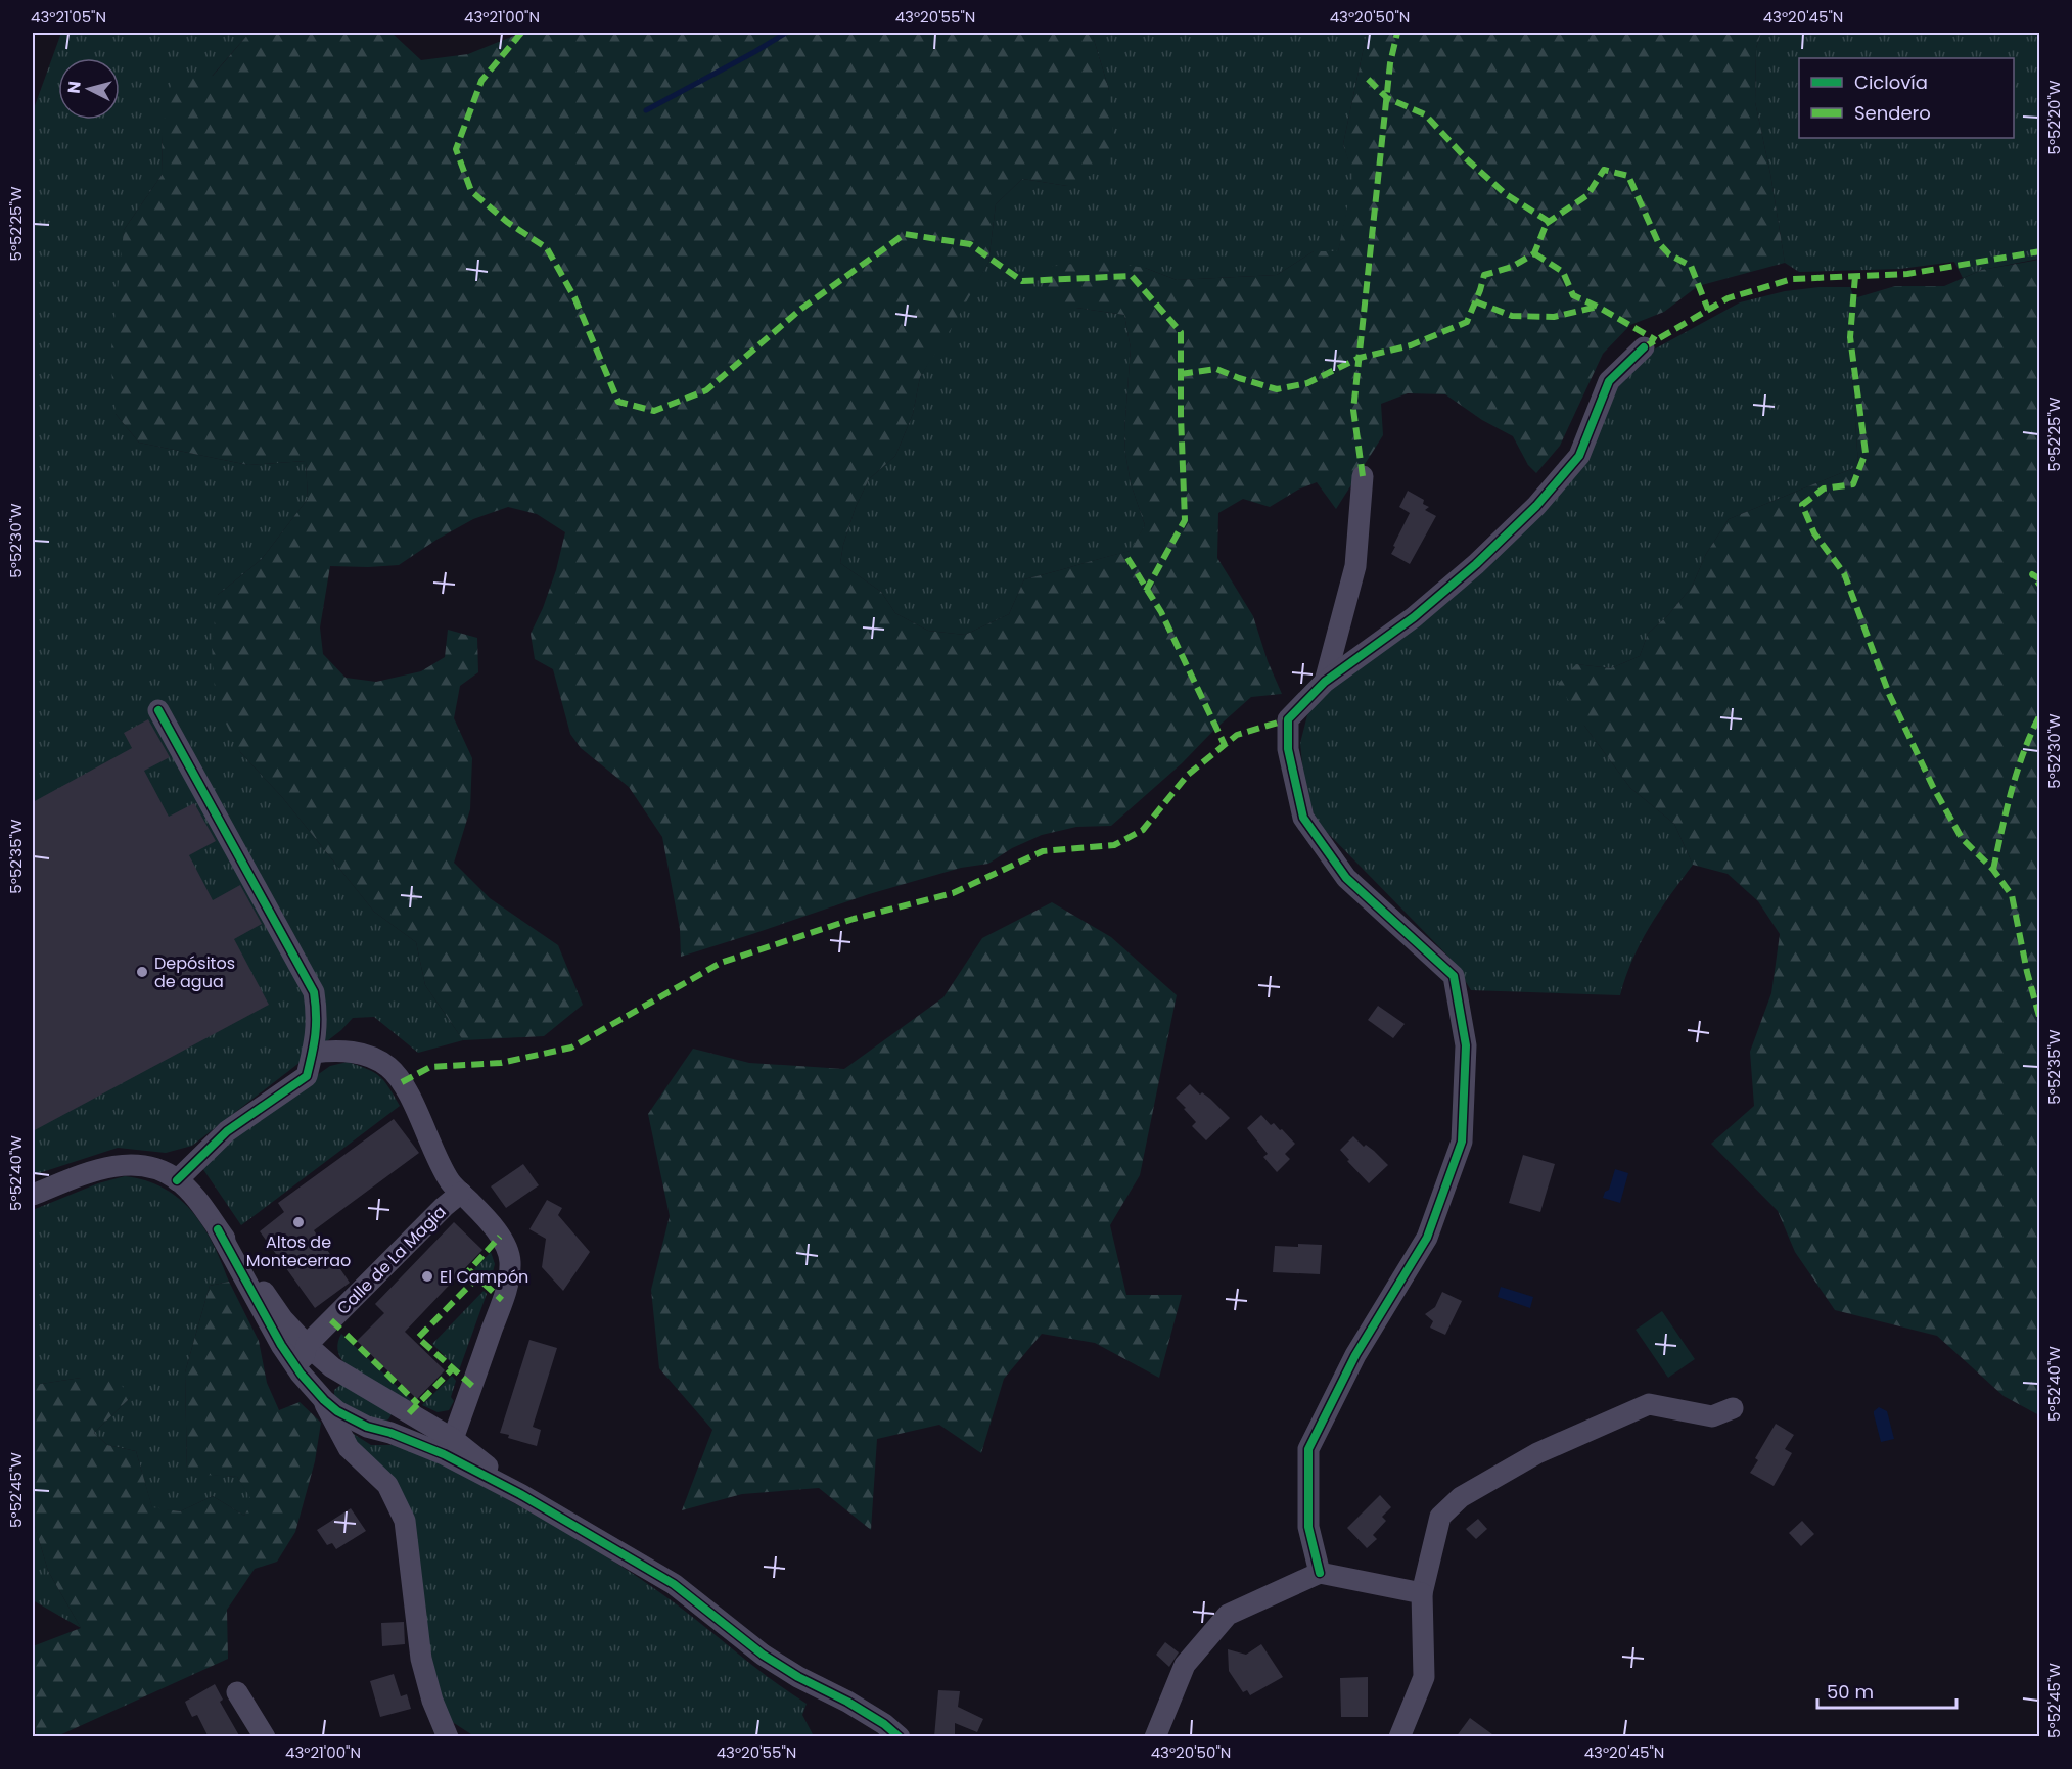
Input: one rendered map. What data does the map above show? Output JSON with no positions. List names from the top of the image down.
{
  "streets": {
    "street": ["Calle de La Magia"]
  },
  "places": ["Depósitos de agua", "Altos de Montecerrao", "El Campón"],
  "legend": ["Ciclovía", "Sendero"],
  "scale_bar": "50 m",
  "north": "left",
  "coordinates": [
    "43°21'05\"N",
    "43°21'00\"N",
    "43°20'55\"N",
    "43°20'50\"N",
    "43°20'45\"N",
    "5°52'20\"W",
    "5°52'25\"W",
    "5°52'30\"W",
    "5°52'35\"W",
    "5°52'40\"W",
    "5°52'45\"W"
  ]
}
